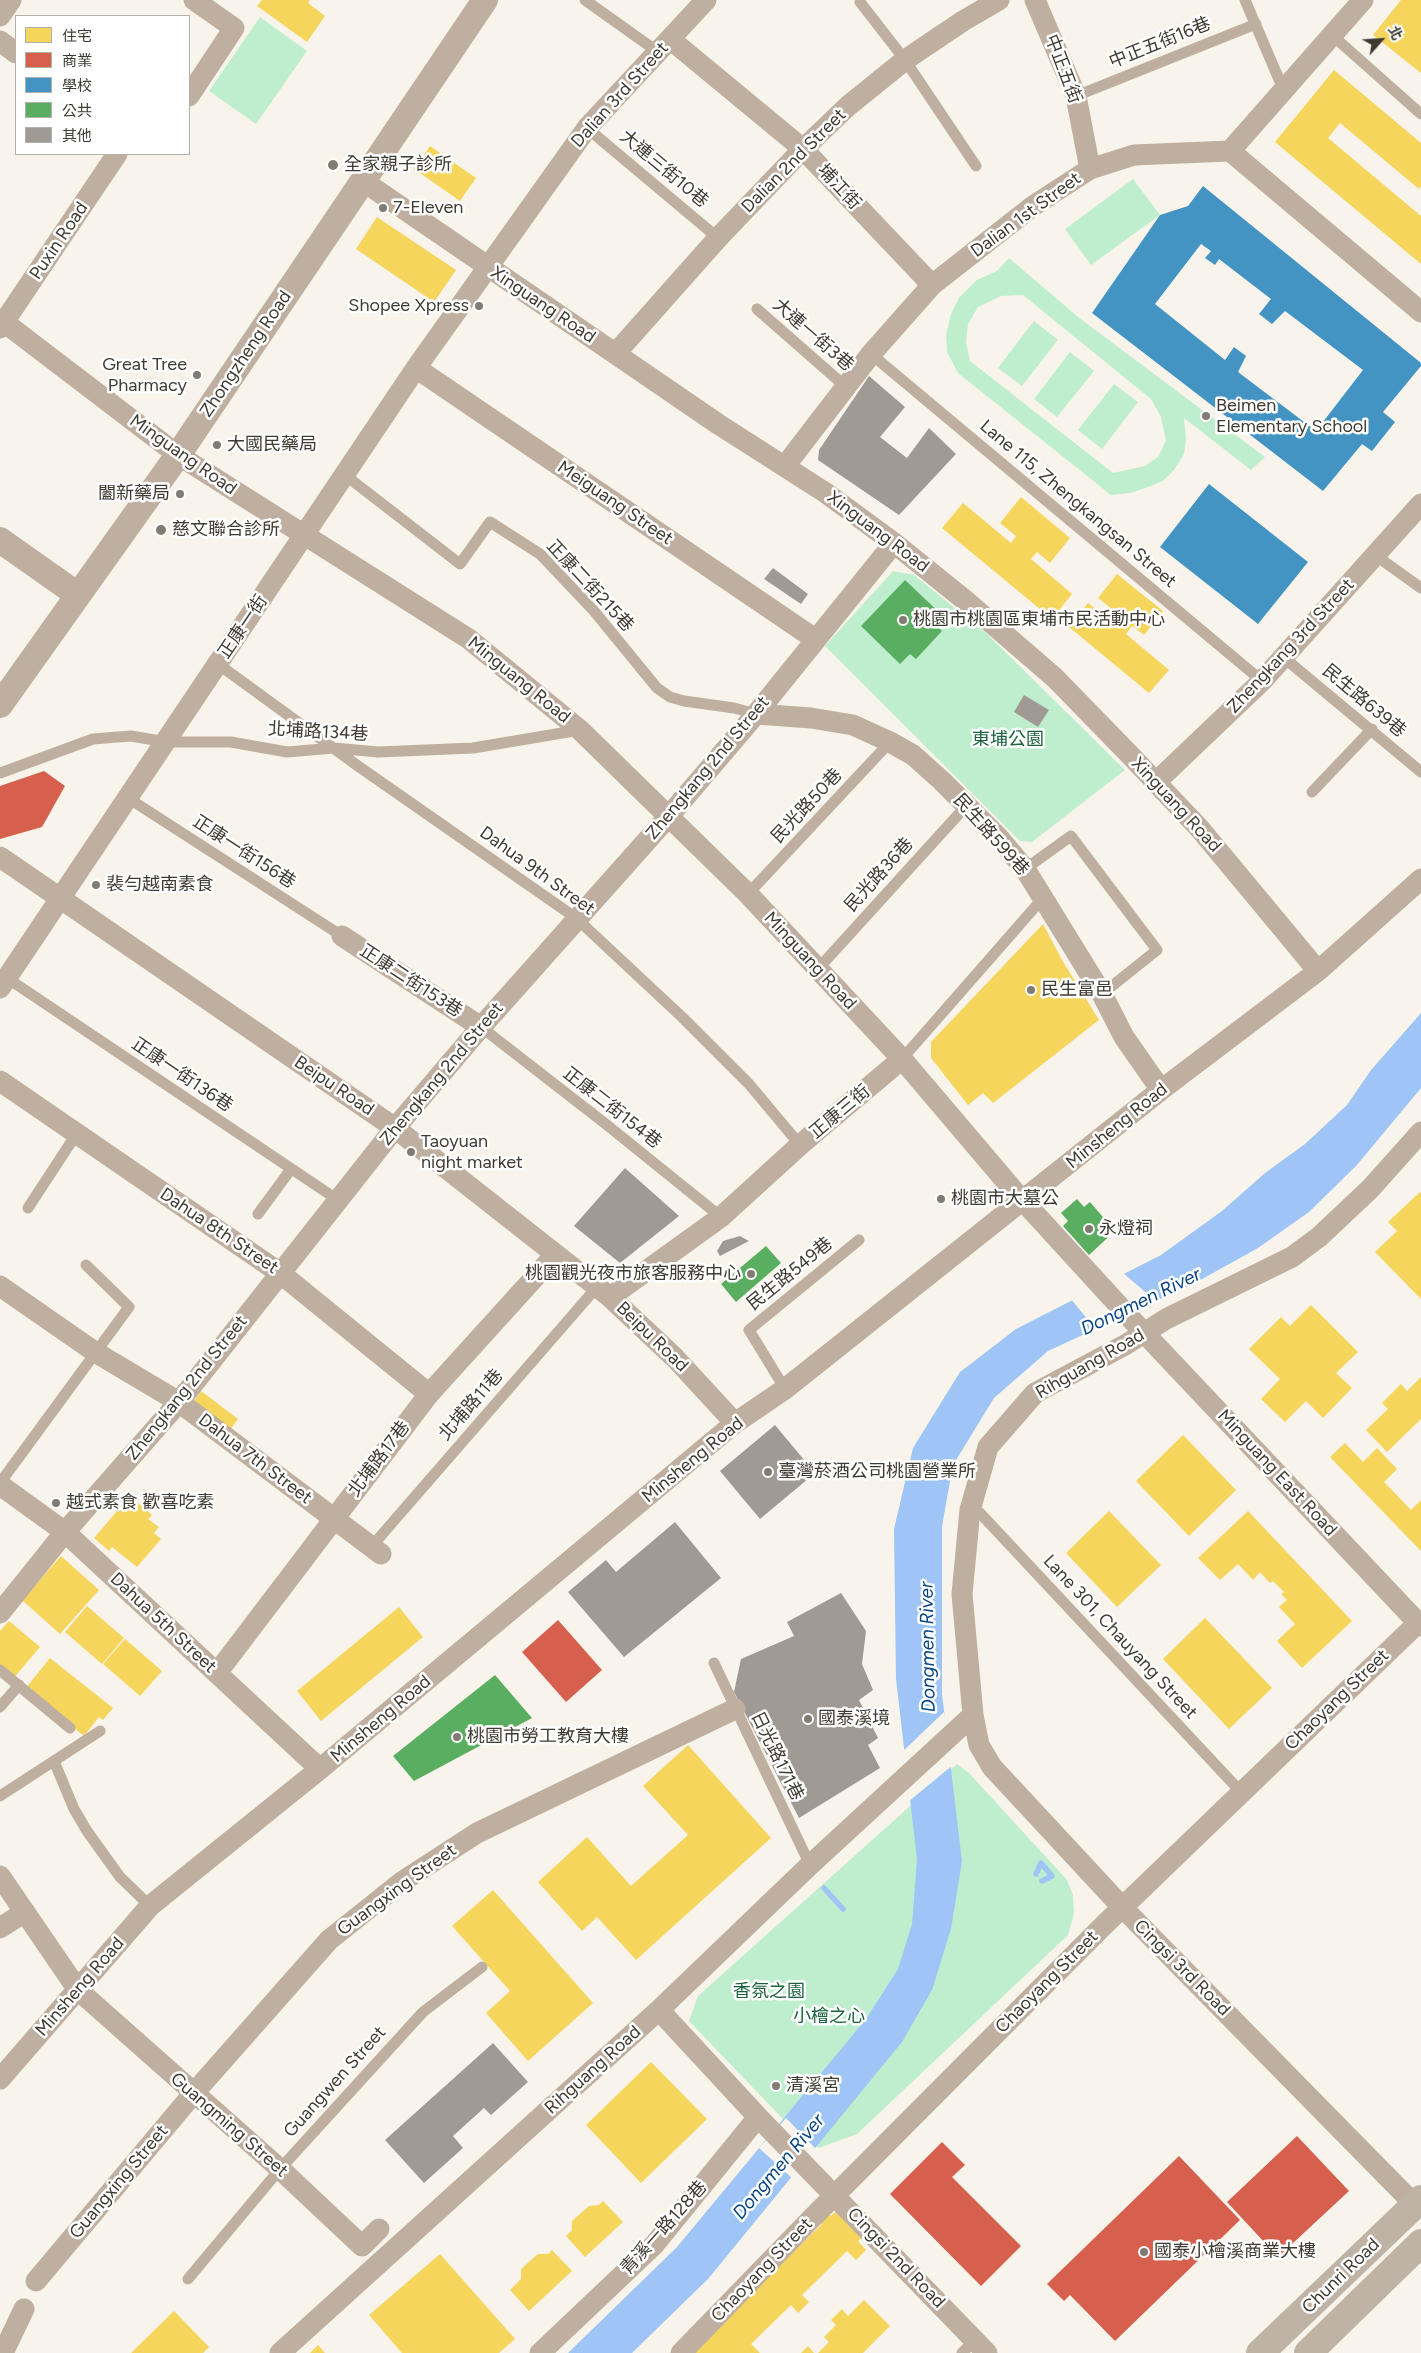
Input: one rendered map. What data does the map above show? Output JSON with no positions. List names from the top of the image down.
{
  "streets": {
    "main road": ["Chunri Road"],
    "street": [
      "中正五街",
      "Dalian 3rd Street",
      "Dalian 2nd Street",
      "埔江街",
      "Dalian 1st Street",
      "Puxin Road",
      "Xinguang Road",
      "Zhongzheng Road",
      "Minguang Road",
      "Meiguang Street",
      "正康一街",
      "Zhengkang 3rd Street",
      "Zhengkang 2nd Street",
      "民生路599巷",
      "正康二街153巷",
      "Beipu Road",
      "正康三街",
      "Minsheng Road",
      "Dahua 8th Street",
      "Rihguang Road",
      "Dahua 7th Street",
      "北埔路17巷",
      "Minguang East Road",
      "Dahua 5th Street",
      "Chaoyang Street",
      "Guangxing Street",
      "Cingsi 3rd Road",
      "Guangming Street",
      "青溪一路128巷",
      "Cingsi 2nd Road"
    ],
    "lane": [
      "中正五街16巷",
      "大連三街10巷",
      "大連一街3巷",
      "Lane 115, Zhengkangsan Street",
      "正康二街215巷",
      "民生路639巷",
      "北埔路134巷",
      "民光路50巷",
      "正康一街156巷",
      "Dahua 9th Street",
      "民光路36巷",
      "正康一街136巷",
      "正康二街154巷",
      "民生路549巷",
      "北埔路11巷",
      "Lane 301, Chauyang Street",
      "日光路171巷",
      "Guangwen Street"
    ]
  },
  "crossings": [
    ["中正五街16巷", "中正五街"],
    ["中正五街", "Dalian 1st Street"],
    ["Dalian 3rd Street", "大連三街10巷"],
    ["Dalian 3rd Street", "埔江街"],
    ["Dalian 3rd Street", "Xinguang Road"],
    ["Dalian 3rd Street", "正康一街"],
    ["Dalian 2nd Street", "大連三街10巷"],
    ["Dalian 2nd Street", "埔江街"],
    ["Dalian 2nd Street", "Xinguang Road"],
    ["埔江街", "Dalian 1st Street"],
    ["Dalian 1st Street", "Xinguang Road"],
    ["Dalian 1st Street", "大連一街3巷"],
    ["Dalian 1st Street", "Lane 115, Zhengkangsan Street"],
    ["Puxin Road", "Minguang Road"],
    ["Xinguang Road", "Zhongzheng Road"],
    ["Xinguang Road", "正康一街"],
    ["Xinguang Road", "Zhengkang 3rd Street"],
    ["Xinguang Road", "Zhengkang 2nd Street"],
    ["Xinguang Road", "Minsheng Road"],
    ["Zhongzheng Road", "Minguang Road"],
    ["Minguang Road", "正康一街"],
    ["Minguang Road", "北埔路134巷"],
    ["Minguang Road", "Zhengkang 2nd Street"],
    ["Minguang Road", "民光路50巷"],
    ["Minguang Road", "民光路36巷"],
    ["Minguang Road", "正康三街"],
    ["Minguang Road", "Minsheng Road"],
    ["Minguang Road", "Minguang East Road"],
    ["Meiguang Street", "正康一街"],
    ["Meiguang Street", "Zhengkang 2nd Street"],
    ["Lane 115, Zhengkangsan Street", "Zhengkang 3rd Street"],
    ["正康二街215巷", "正康一街"],
    ["正康二街215巷", "Zhengkang 2nd Street"],
    ["正康二街215巷", "民生路599巷"],
    ["正康一街", "北埔路134巷"],
    ["正康一街", "正康一街156巷"],
    ["正康一街", "Dahua 9th Street"],
    ["正康一街", "正康一街136巷"],
    ["正康一街", "Beipu Road"],
    ["Zhengkang 3rd Street", "民生路639巷"],
    ["北埔路134巷", "Dahua 9th Street"],
    ["Zhengkang 2nd Street", "民生路599巷"],
    ["Zhengkang 2nd Street", "Dahua 9th Street"],
    ["Zhengkang 2nd Street", "正康二街153巷"],
    ["Zhengkang 2nd Street", "正康一街136巷"],
    ["Zhengkang 2nd Street", "Beipu Road"],
    ["Zhengkang 2nd Street", "正康二街154巷"],
    ["Zhengkang 2nd Street", "Dahua 8th Street"],
    ["Zhengkang 2nd Street", "Dahua 7th Street"],
    ["Zhengkang 2nd Street", "Dahua 5th Street"],
    ["民光路50巷", "民生路599巷"],
    ["民生路599巷", "民光路36巷"],
    ["民生路599巷", "正康三街"],
    ["民生路599巷", "Minsheng Road"],
    ["正康一街156巷", "正康二街153巷"],
    ["Dahua 9th Street", "正康三街"],
    ["正康二街153巷", "正康二街154巷"],
    ["Beipu Road", "正康三街"],
    ["Beipu Road", "Minsheng Road"],
    ["Beipu Road", "北埔路11巷"],
    ["Beipu Road", "北埔路17巷"],
    ["正康二街154巷", "正康三街"],
    ["正康三街", "北埔路11巷"],
    ["Minsheng Road", "民生路549巷"],
    ["Minsheng Road", "Minguang East Road"],
    ["Minsheng Road", "Dahua 5th Street"],
    ["Minsheng Road", "Guangming Street"],
    ["Dahua 8th Street", "北埔路17巷"],
    ["Rihguang Road", "Minguang East Road"],
    ["Rihguang Road", "Lane 301, Chauyang Street"],
    ["Rihguang Road", "日光路171巷"],
    ["Rihguang Road", "Cingsi 3rd Road"],
    ["Rihguang Road", "Guangming Street"],
    ["北埔路11巷", "Dahua 7th Street"],
    ["Dahua 7th Street", "北埔路17巷"],
    ["北埔路17巷", "Dahua 5th Street"],
    ["Minguang East Road", "Chaoyang Street"],
    ["Lane 301, Chauyang Street", "Chaoyang Street"],
    ["Chaoyang Street", "Cingsi 3rd Road"],
    ["Chaoyang Street", "Cingsi 2nd Road"],
    ["日光路171巷", "Guangxing Street"],
    ["Guangxing Street", "Guangming Street"],
    ["Cingsi 3rd Road", "Chunri Road"],
    ["Guangwen Street", "Guangming Street"],
    ["青溪一路128巷", "Cingsi 2nd Road"]
  ],
  "water": ["Dongmen River"],
  "parks": ["東埔公園", "香氛之園", "小檜之心"],
  "places": [
    "全家親子診所",
    "7-Eleven",
    "Shopee Xpress",
    "Great Tree Pharmacy",
    "Beimen Elementary School",
    "大國民藥局",
    "闔新藥局",
    "慈文聯合診所",
    "桃園市桃園區東埔市民活動中心",
    "裴勻越南素食",
    "民生富邑",
    "Taoyuan night market",
    "桃園市大墓公",
    "永燈祠",
    "桃園觀光夜市旅客服務中心",
    "臺灣菸酒公司桃園營業所",
    "越式素食 歡喜吃素",
    "國泰溪境",
    "桃園市勞工教育大樓",
    "清溪宮",
    "國泰小檜溪商業大樓"
  ],
  "legend": [
    "住宅",
    "商業",
    "學校",
    "公共",
    "其他"
  ],
  "north": "top right"
}
